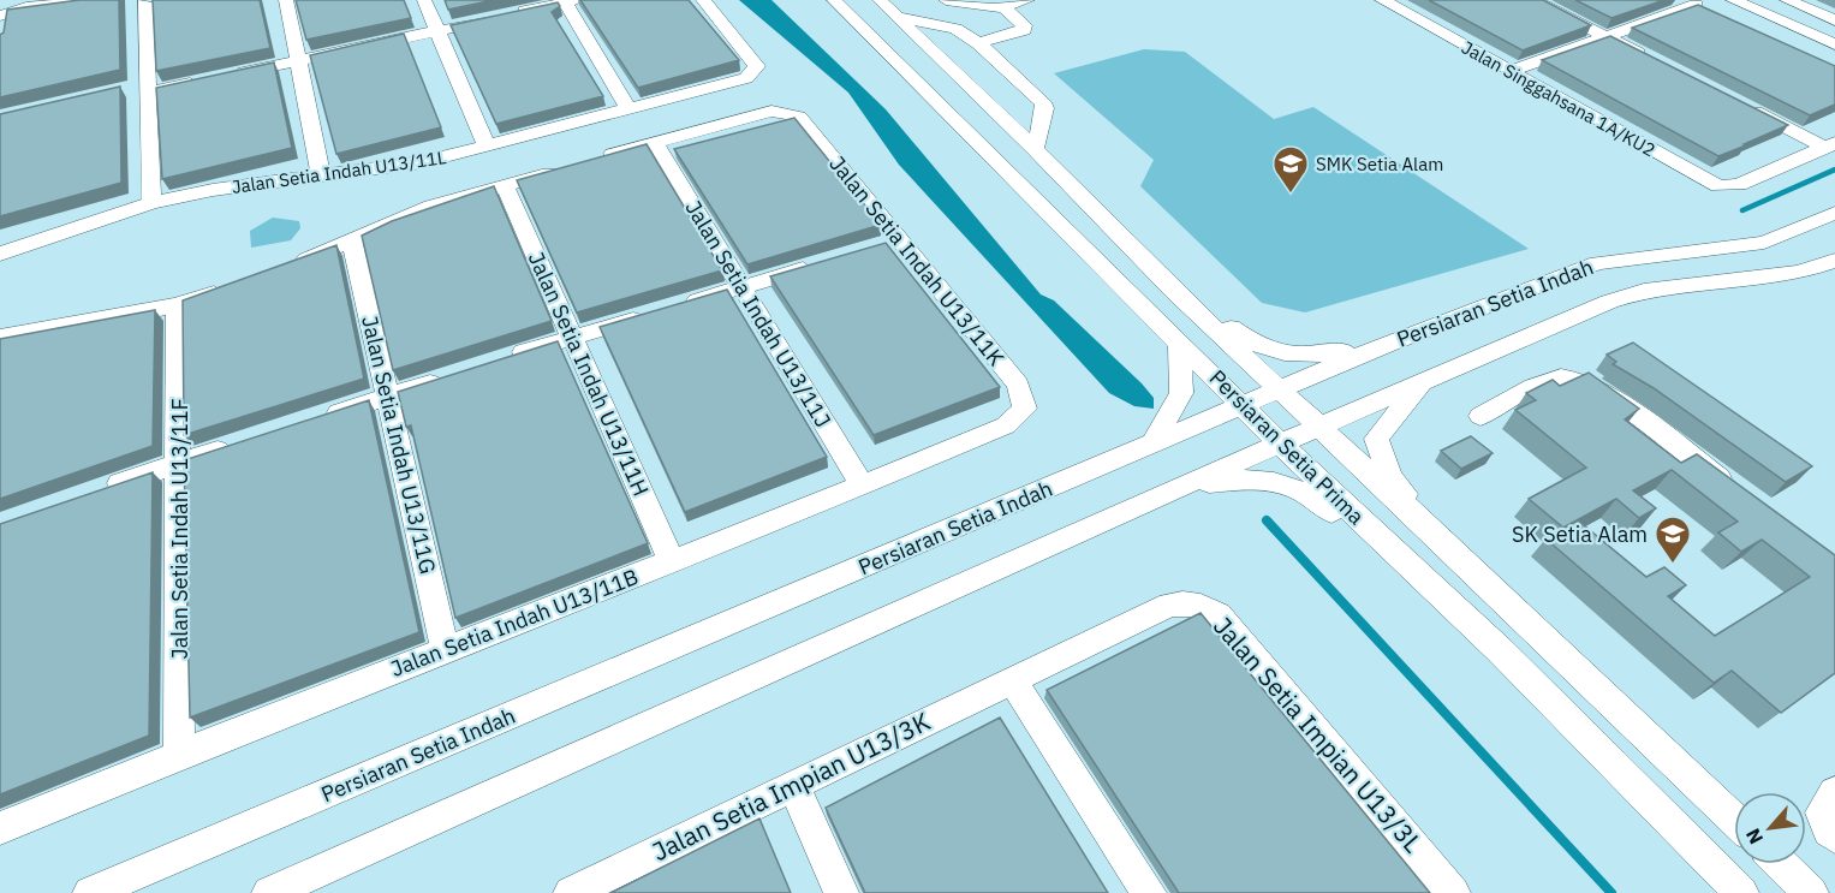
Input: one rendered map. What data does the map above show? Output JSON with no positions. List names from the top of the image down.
{
  "streets": {
    "street": [
      "Jalan Singgahsana 1A/KU2",
      "Jalan Setia Indah U13/11L",
      "Jalan Setia Indah U13/11K",
      "Persiaran Setia Indah",
      "Jalan Setia Indah U13/11J",
      "Jalan Setia Indah U13/11H",
      "Jalan Setia Indah U13/11G",
      "Persiaran Setia Prima",
      "Jalan Setia Indah U13/11F",
      "Jalan Setia Indah U13/11B",
      "Jalan Setia Impian U13/3L",
      "Jalan Setia Impian U13/3K"
    ]
  },
  "crossings": [
    ["Jalan Setia Indah U13/11K", "Jalan Setia Indah U13/11J"],
    ["Jalan Setia Indah U13/11K", "Jalan Setia Indah U13/11B"],
    ["Persiaran Setia Indah", "Persiaran Setia Prima"],
    ["Jalan Setia Indah U13/11J", "Jalan Setia Indah U13/11B"],
    ["Jalan Setia Indah U13/11H", "Jalan Setia Indah U13/11B"],
    ["Jalan Setia Indah U13/11G", "Jalan Setia Indah U13/11B"],
    ["Jalan Setia Indah U13/11F", "Jalan Setia Indah U13/11B"],
    ["Jalan Setia Impian U13/3L", "Jalan Setia Impian U13/3K"]
  ],
  "places": {
    "school or university": ["SMK Setia Alam", "SK Setia Alam"]
  },
  "north": "bottom left"
}
